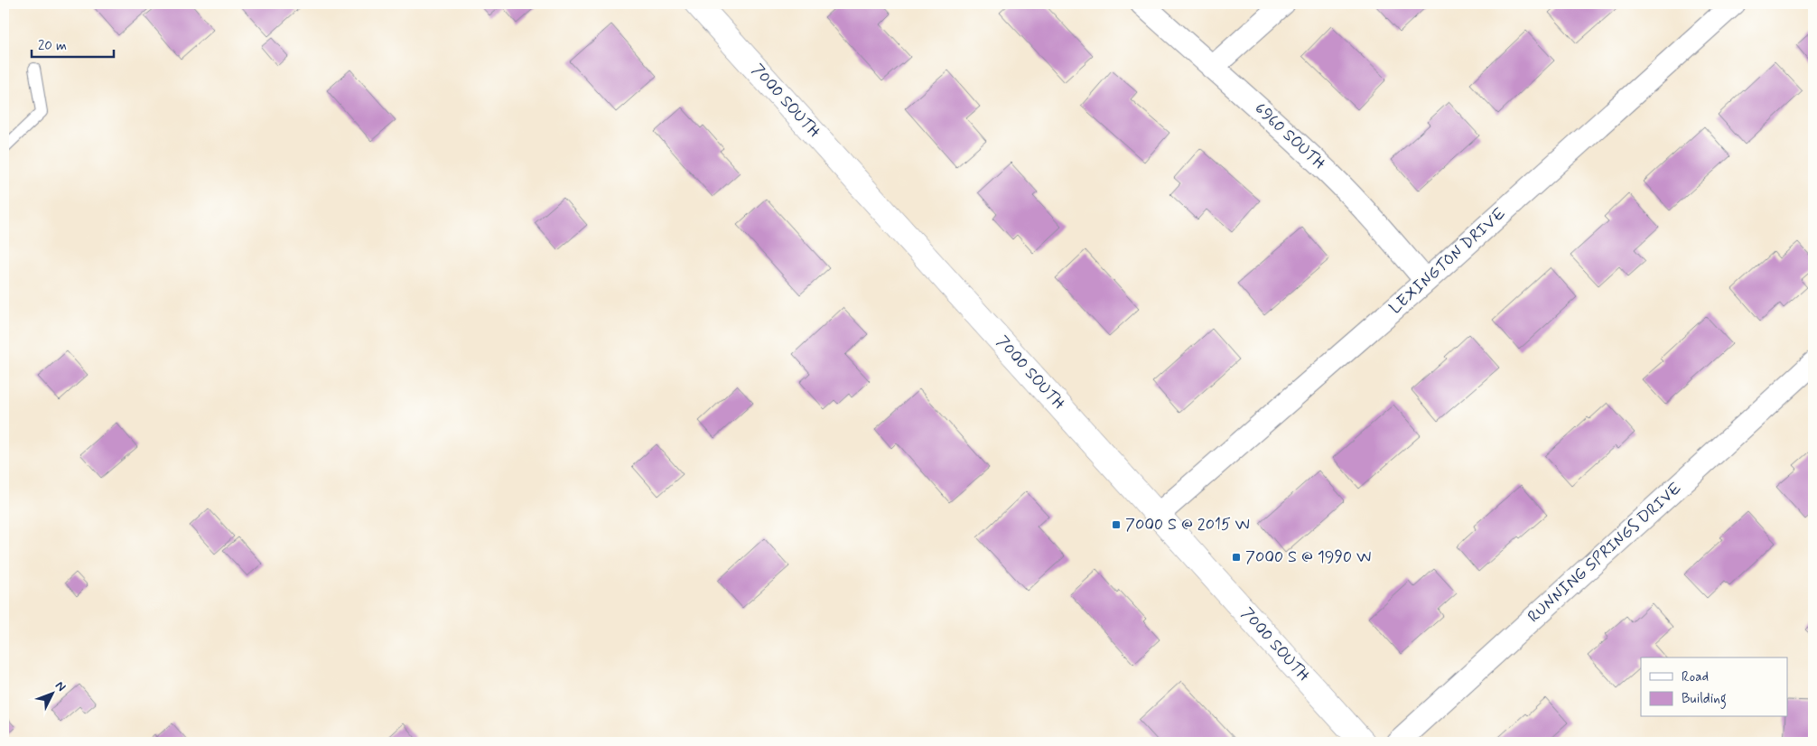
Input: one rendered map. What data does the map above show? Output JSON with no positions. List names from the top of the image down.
{
  "streets": {
    "main road": ["7000 SOUTH"],
    "street": ["6960 SOUTH", "LEXINGTON DRIVE", "RUNNING SPRINGS DRIVE"]
  },
  "crossings": [
    ["7000 SOUTH", "LEXINGTON DRIVE"],
    ["6960 SOUTH", "LEXINGTON DRIVE"]
  ],
  "places": {
    "transit": ["7000 S @ 2015 W", "7000 S @ 1990 W"]
  },
  "legend": ["Road", "Building"],
  "scale_bar": "20 m",
  "north": "top right"
}
